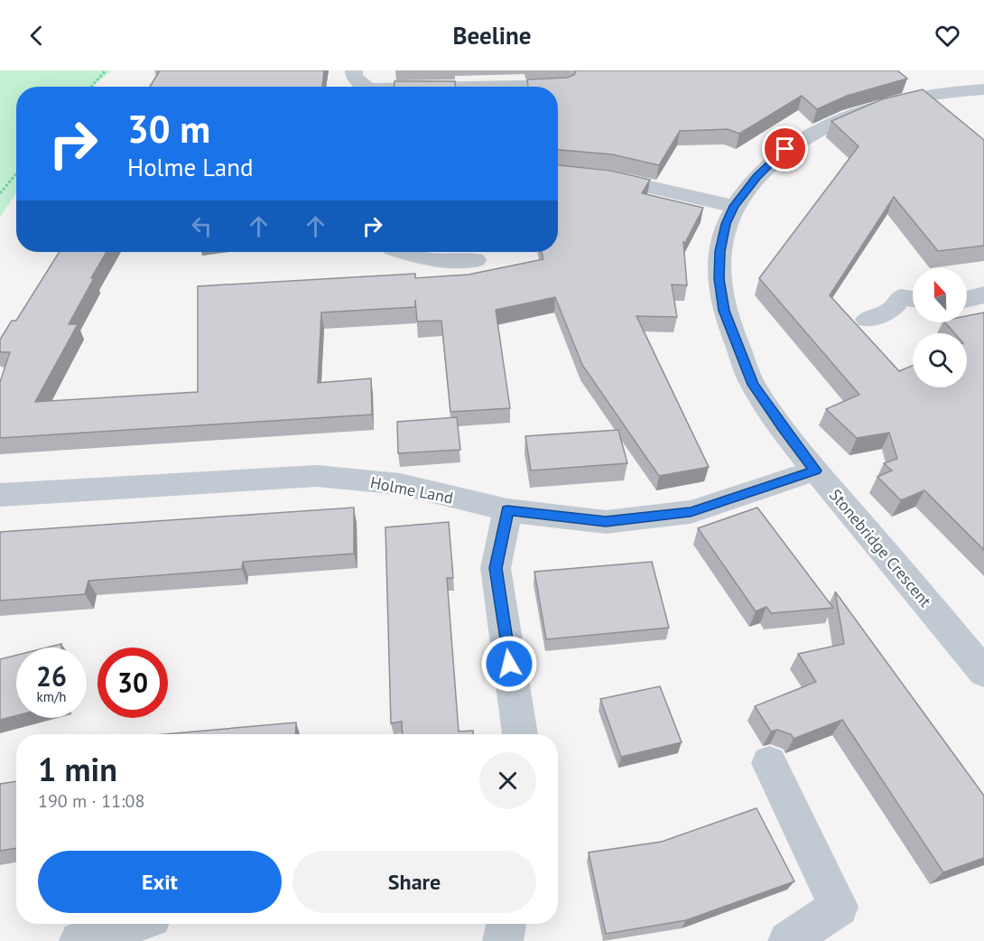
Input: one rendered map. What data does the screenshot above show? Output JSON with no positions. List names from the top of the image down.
{
  "streets": {
    "street": ["Holme Land", "Stonebridge Crescent"]
  },
  "crossings": [
    ["Holme Land", "Stonebridge Crescent"]
  ],
  "north": "top",
  "page": {
    "header": "Beeline",
    "turn": ["30 m", "Holme Land"],
    "speed": "26 km/h",
    "limit": "30",
    "heading": ["1 min", "190 m · 11:08"],
    "buttons": ["Exit", "Share"]
  }
}
